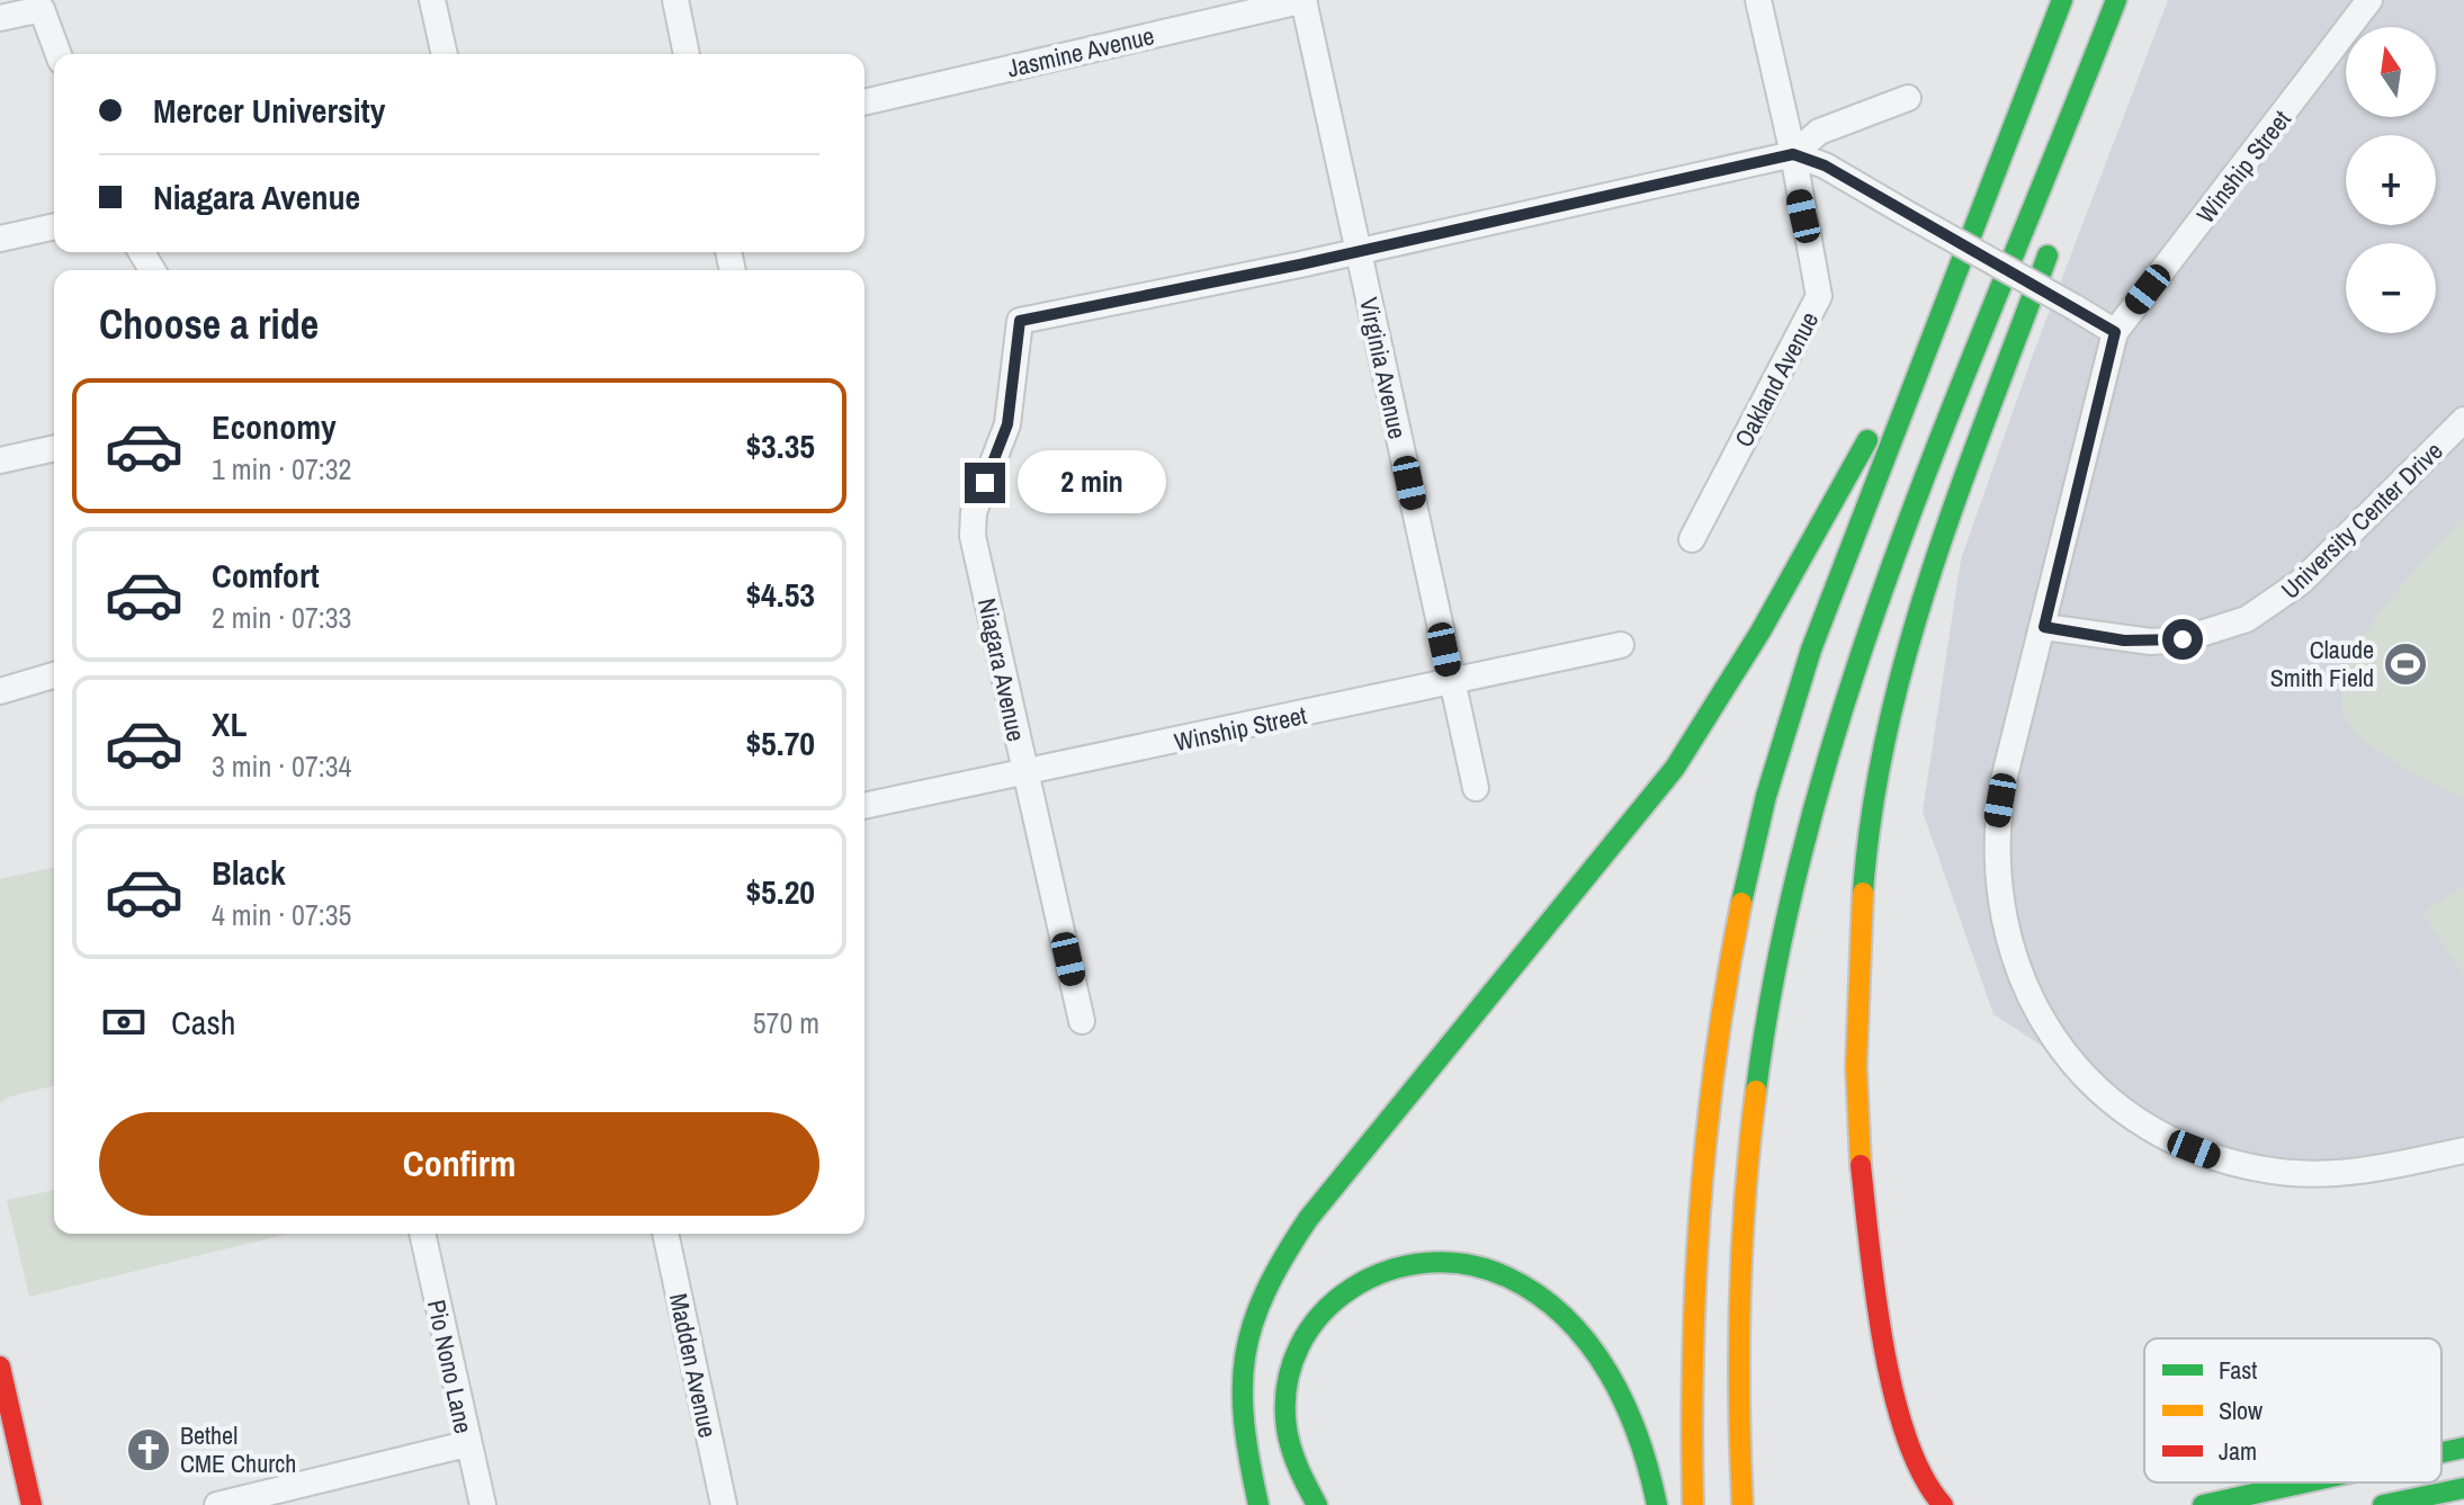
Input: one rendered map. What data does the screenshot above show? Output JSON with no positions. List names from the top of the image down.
{
  "streets": {
    "street": [
      "Jasmine Avenue",
      "Winship Street",
      "Virginia Avenue",
      "Oakland Avenue",
      "University Center Drive",
      "Niagara Avenue",
      "Madden Avenue",
      "Pio Nono Lane"
    ]
  },
  "crossings": [
    ["Jasmine Avenue", "Virginia Avenue"],
    ["Winship Street", "Virginia Avenue"],
    ["Winship Street", "Niagara Avenue"],
    ["Virginia Avenue", "Niagara Avenue"]
  ],
  "places": {
    "sports": ["Claude Smith Field"],
    "church": ["Bethel CME Church"]
  },
  "legend": ["Fast", "Slow", "Jam"],
  "north": "top",
  "page": {
    "map_buttons": ["+", "−"],
    "banner": ["Mercer University", "Niagara Avenue"],
    "heading": "Choose a ride",
    "list": [
      {
        "name": "Economy",
        "note": "1 min · 07:32",
        "value": "$3.35"
      },
      {
        "name": "Comfort",
        "note": "2 min · 07:33",
        "value": "$4.53"
      },
      {
        "name": "XL",
        "note": "3 min · 07:34",
        "value": "$5.70"
      },
      {
        "name": "Black",
        "note": "4 min · 07:35",
        "value": "$5.20"
      }
    ],
    "bubble": "2 min",
    "pay": ["Cash", "570 m"],
    "buttons": "Confirm"
  }
}
